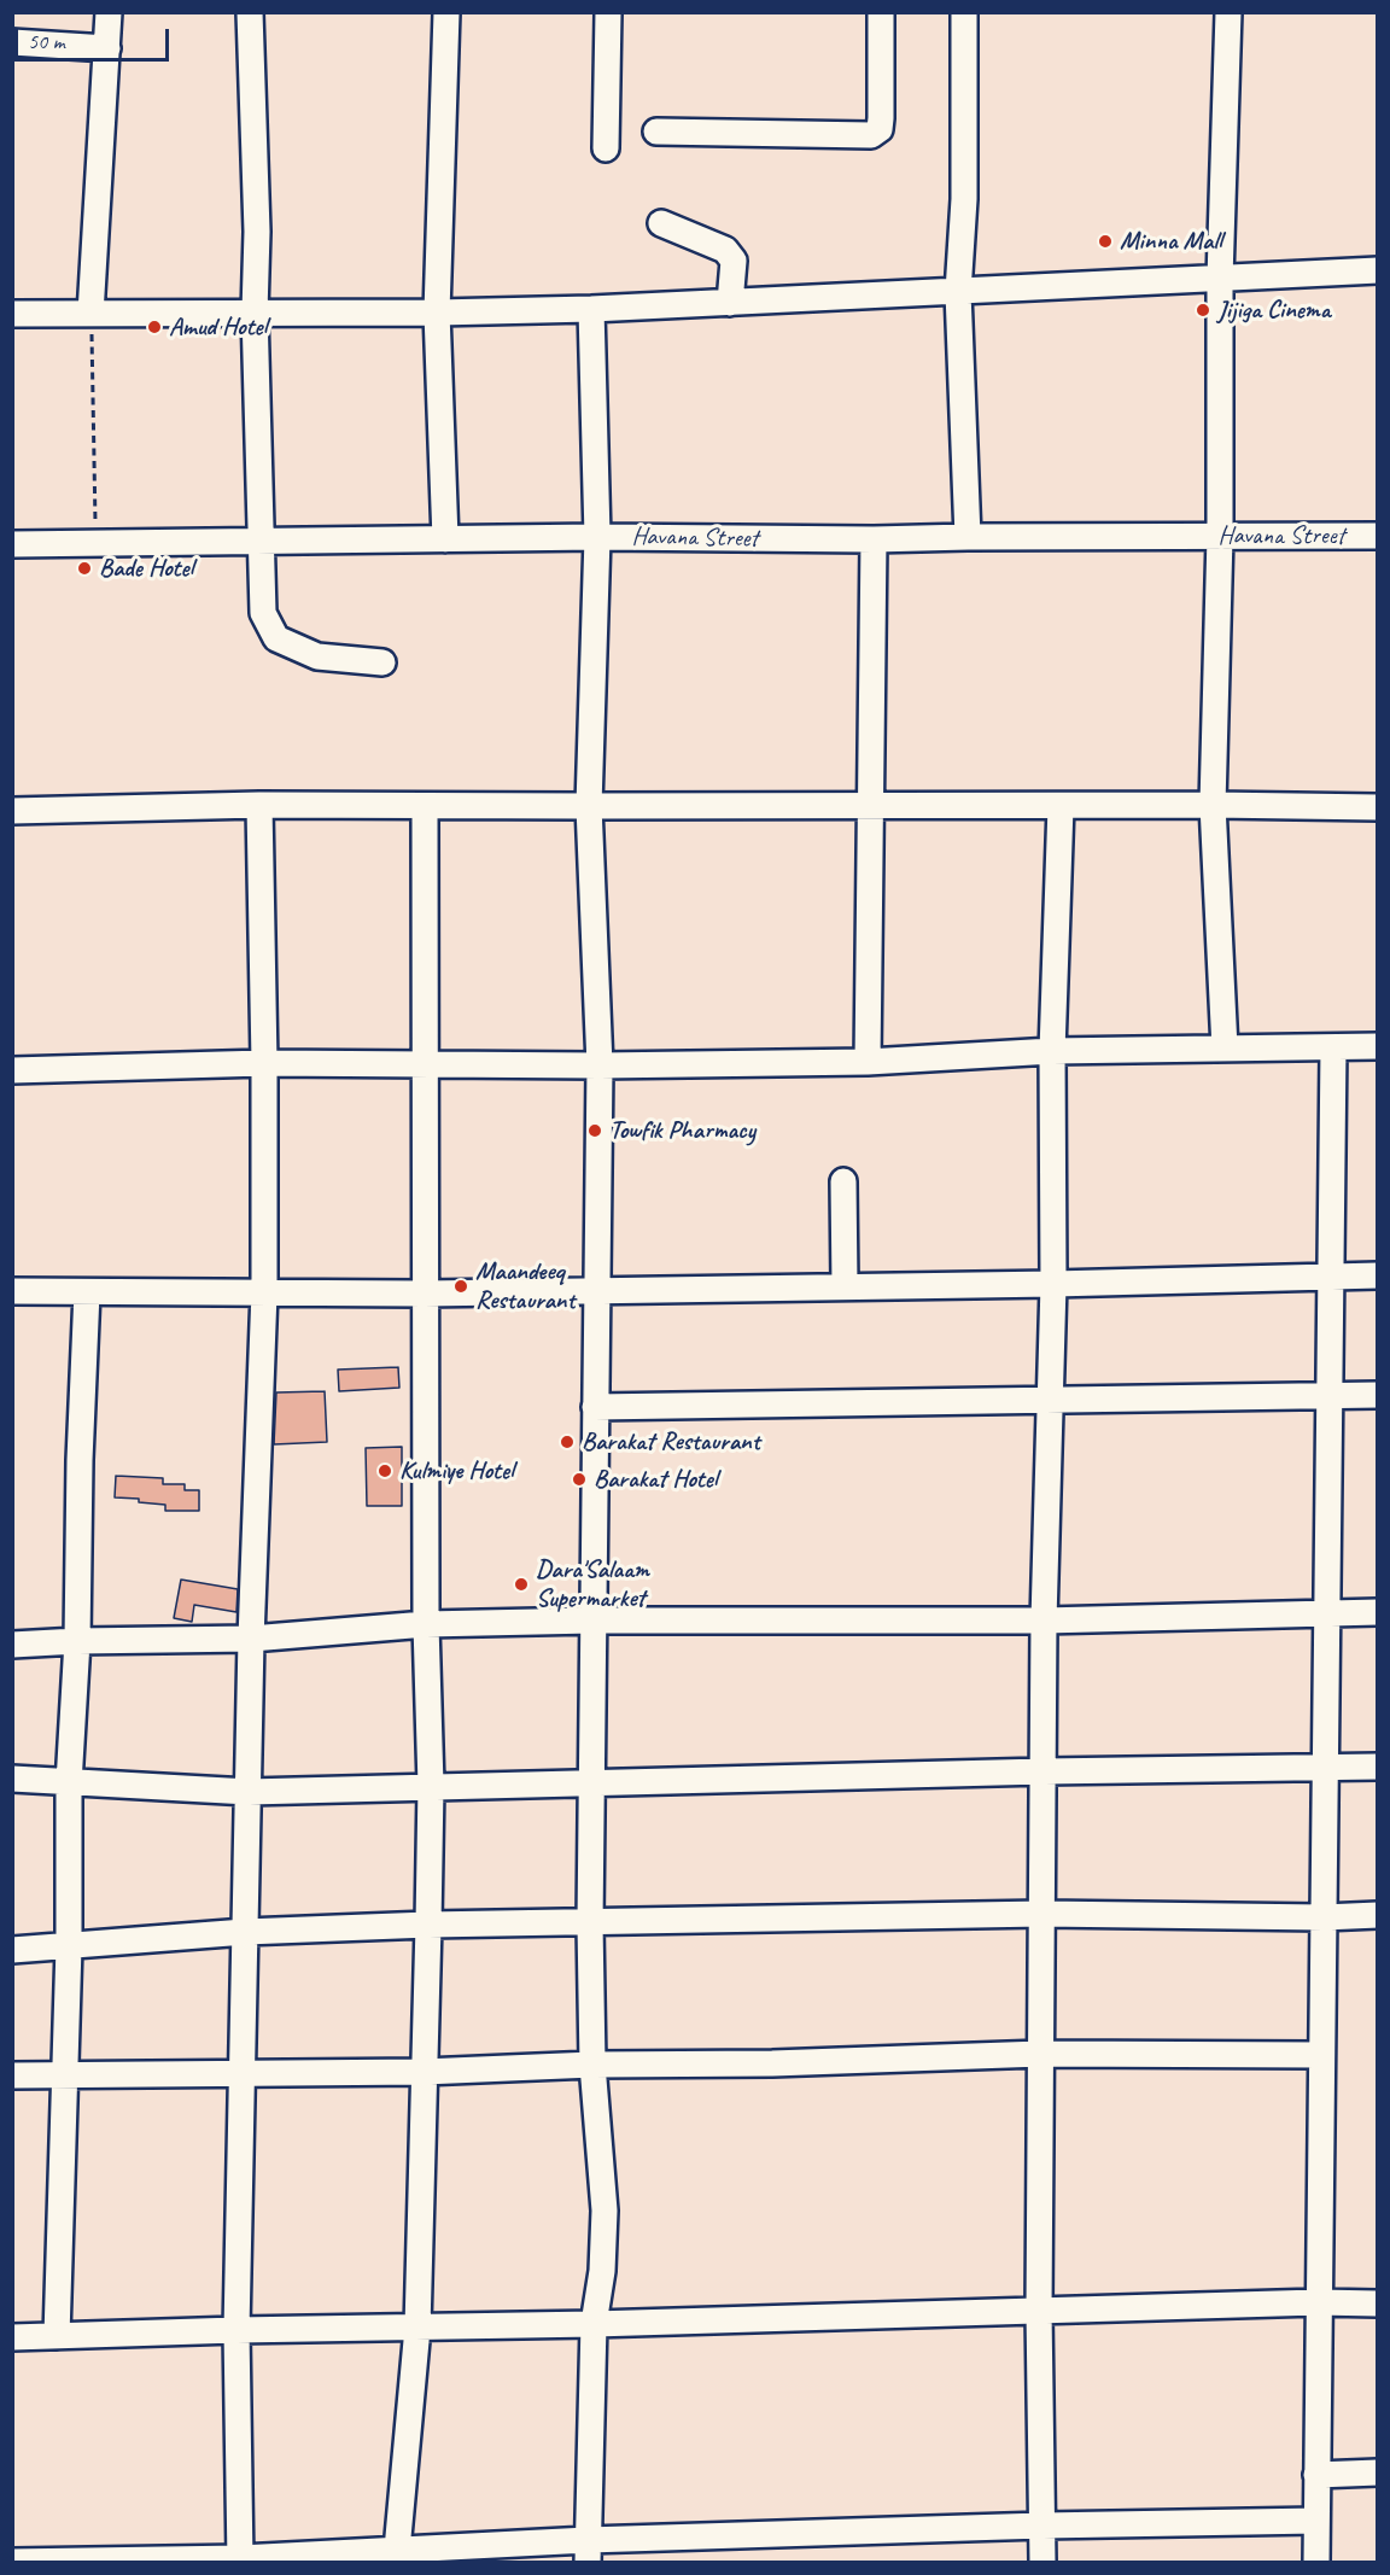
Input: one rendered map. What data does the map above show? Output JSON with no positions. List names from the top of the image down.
{
  "streets": {
    "street": ["Havana Street"]
  },
  "places": [
    "Minna Mall",
    "Jijiga Cinema",
    "Amud Hotel",
    "Bade Hotel",
    "Towfik Pharmacy",
    "Maandeeq Restaurant",
    "Barakat Restaurant",
    "Kulmiye Hotel",
    "Barakat Hotel",
    "Dara'Salaam Supermarket"
  ],
  "scale_bar": "50 m"
}
